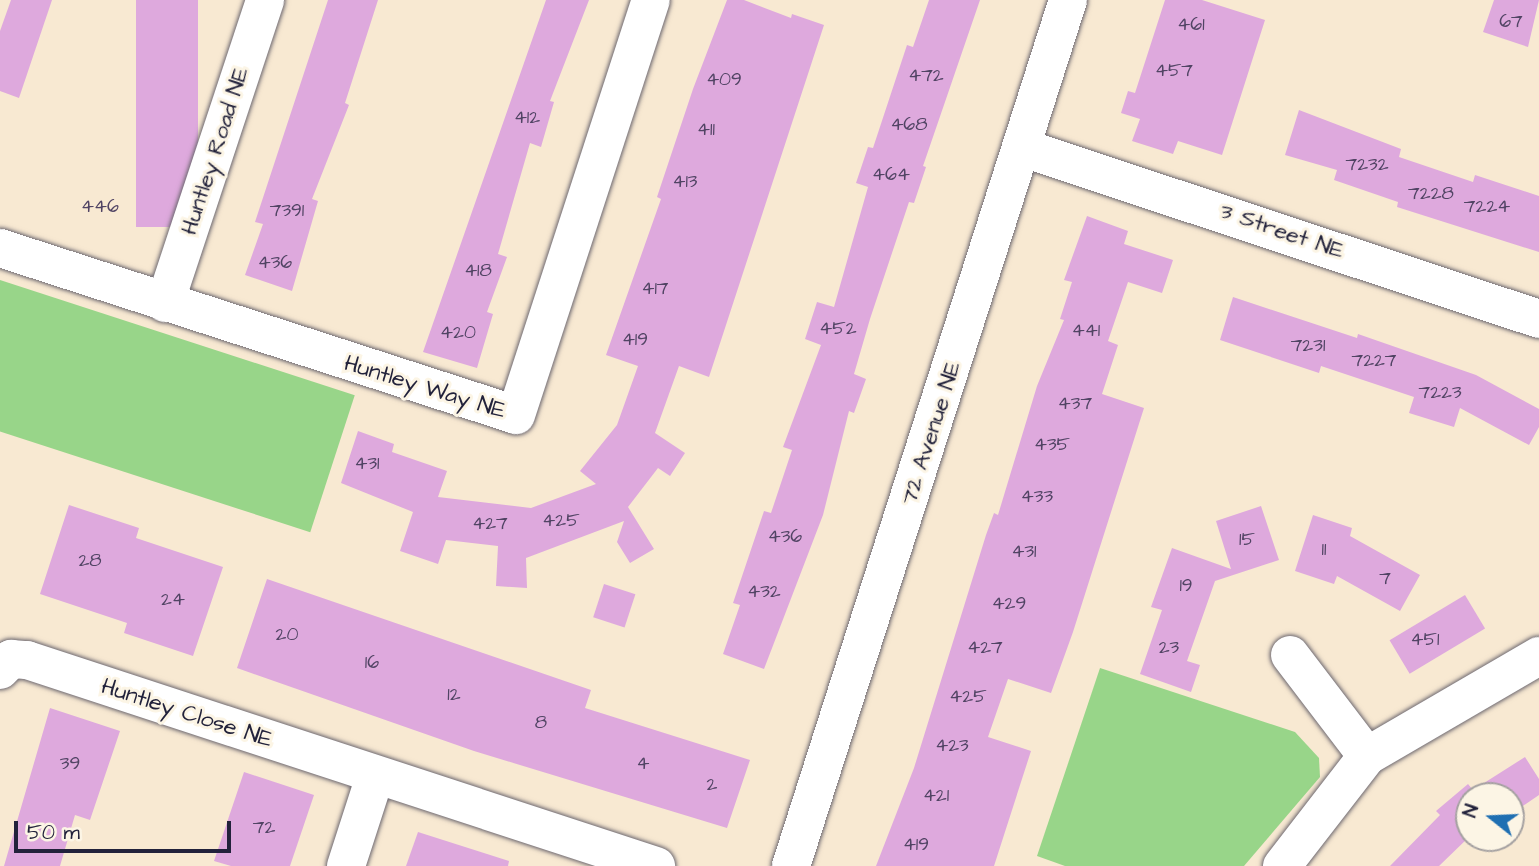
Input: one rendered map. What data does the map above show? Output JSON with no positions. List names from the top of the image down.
{
  "streets": {
    "street": [
      "Huntley Road NE",
      "3 Street NE",
      "Huntley Way NE",
      "72 Avenue NE",
      "Huntley Close NE"
    ]
  },
  "crossings": [
    ["Huntley Road NE", "Huntley Way NE"],
    ["3 Street NE", "72 Avenue NE"]
  ],
  "house_numbers": [
    "67",
    "461",
    "457",
    "472",
    "409",
    "412",
    "468",
    "411",
    "7232",
    "464",
    "413",
    "7228",
    "446",
    "7224",
    "7391",
    "436",
    "418",
    "417",
    "452",
    "441",
    "420",
    "419",
    "7231",
    "7227",
    "7223",
    "437",
    "435",
    "431",
    "433",
    "425",
    "427",
    "436",
    "15",
    "11",
    "431",
    "28",
    "7",
    "19",
    "432",
    "24",
    "429",
    "20",
    "451",
    "427",
    "23",
    "16",
    "12",
    "425",
    "8",
    "423",
    "39",
    "4",
    "2",
    "421",
    "72",
    "419"
  ],
  "scale_bar": "50 m",
  "north": "left"
}
